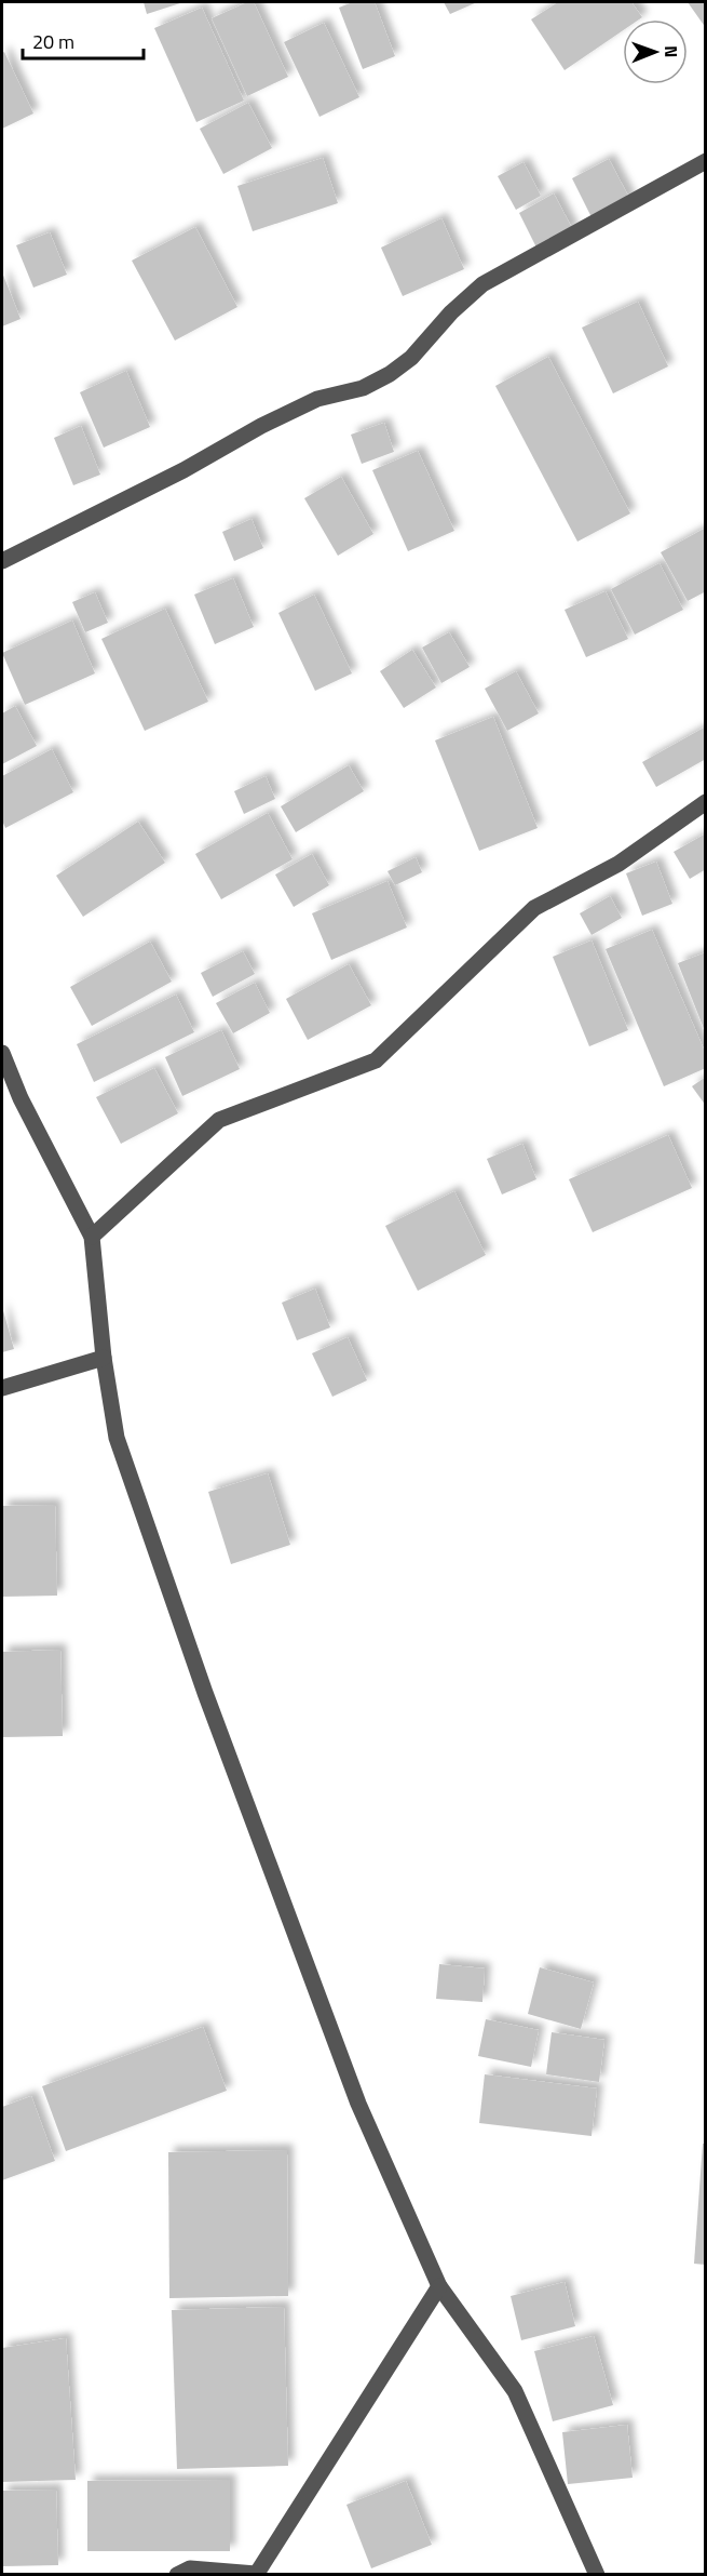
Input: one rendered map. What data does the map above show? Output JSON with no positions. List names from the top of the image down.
{
  "scale_bar": "20 m",
  "north": "right"
}
